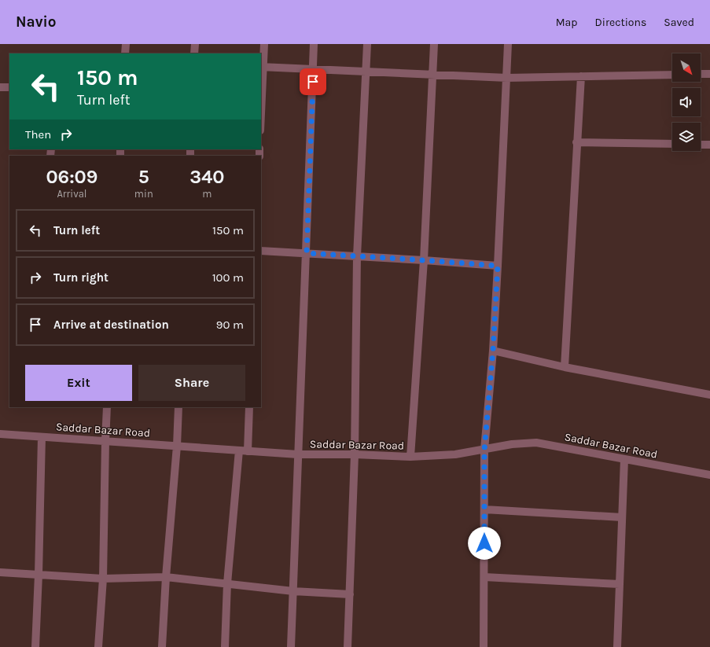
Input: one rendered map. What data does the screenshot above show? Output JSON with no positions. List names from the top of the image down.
{
  "streets": {
    "street": ["Saddar Bazar Road"]
  },
  "north": "bottom right",
  "page": {
    "header": "Navio",
    "nav": ["Map", "Directions", "Saved"],
    "turn": ["150 m", "Turn left"],
    "then": "Then",
    "eta": [
      "06:09",
      "Arrival",
      "5",
      "min",
      "340",
      "m"
    ],
    "list": [
      {
        "name": "Turn left",
        "value": "150 m"
      },
      {
        "name": "Turn right",
        "value": "100 m"
      },
      {
        "name": "Arrive at destination",
        "value": "90 m"
      }
    ],
    "buttons": ["Exit", "Share"]
  }
}
